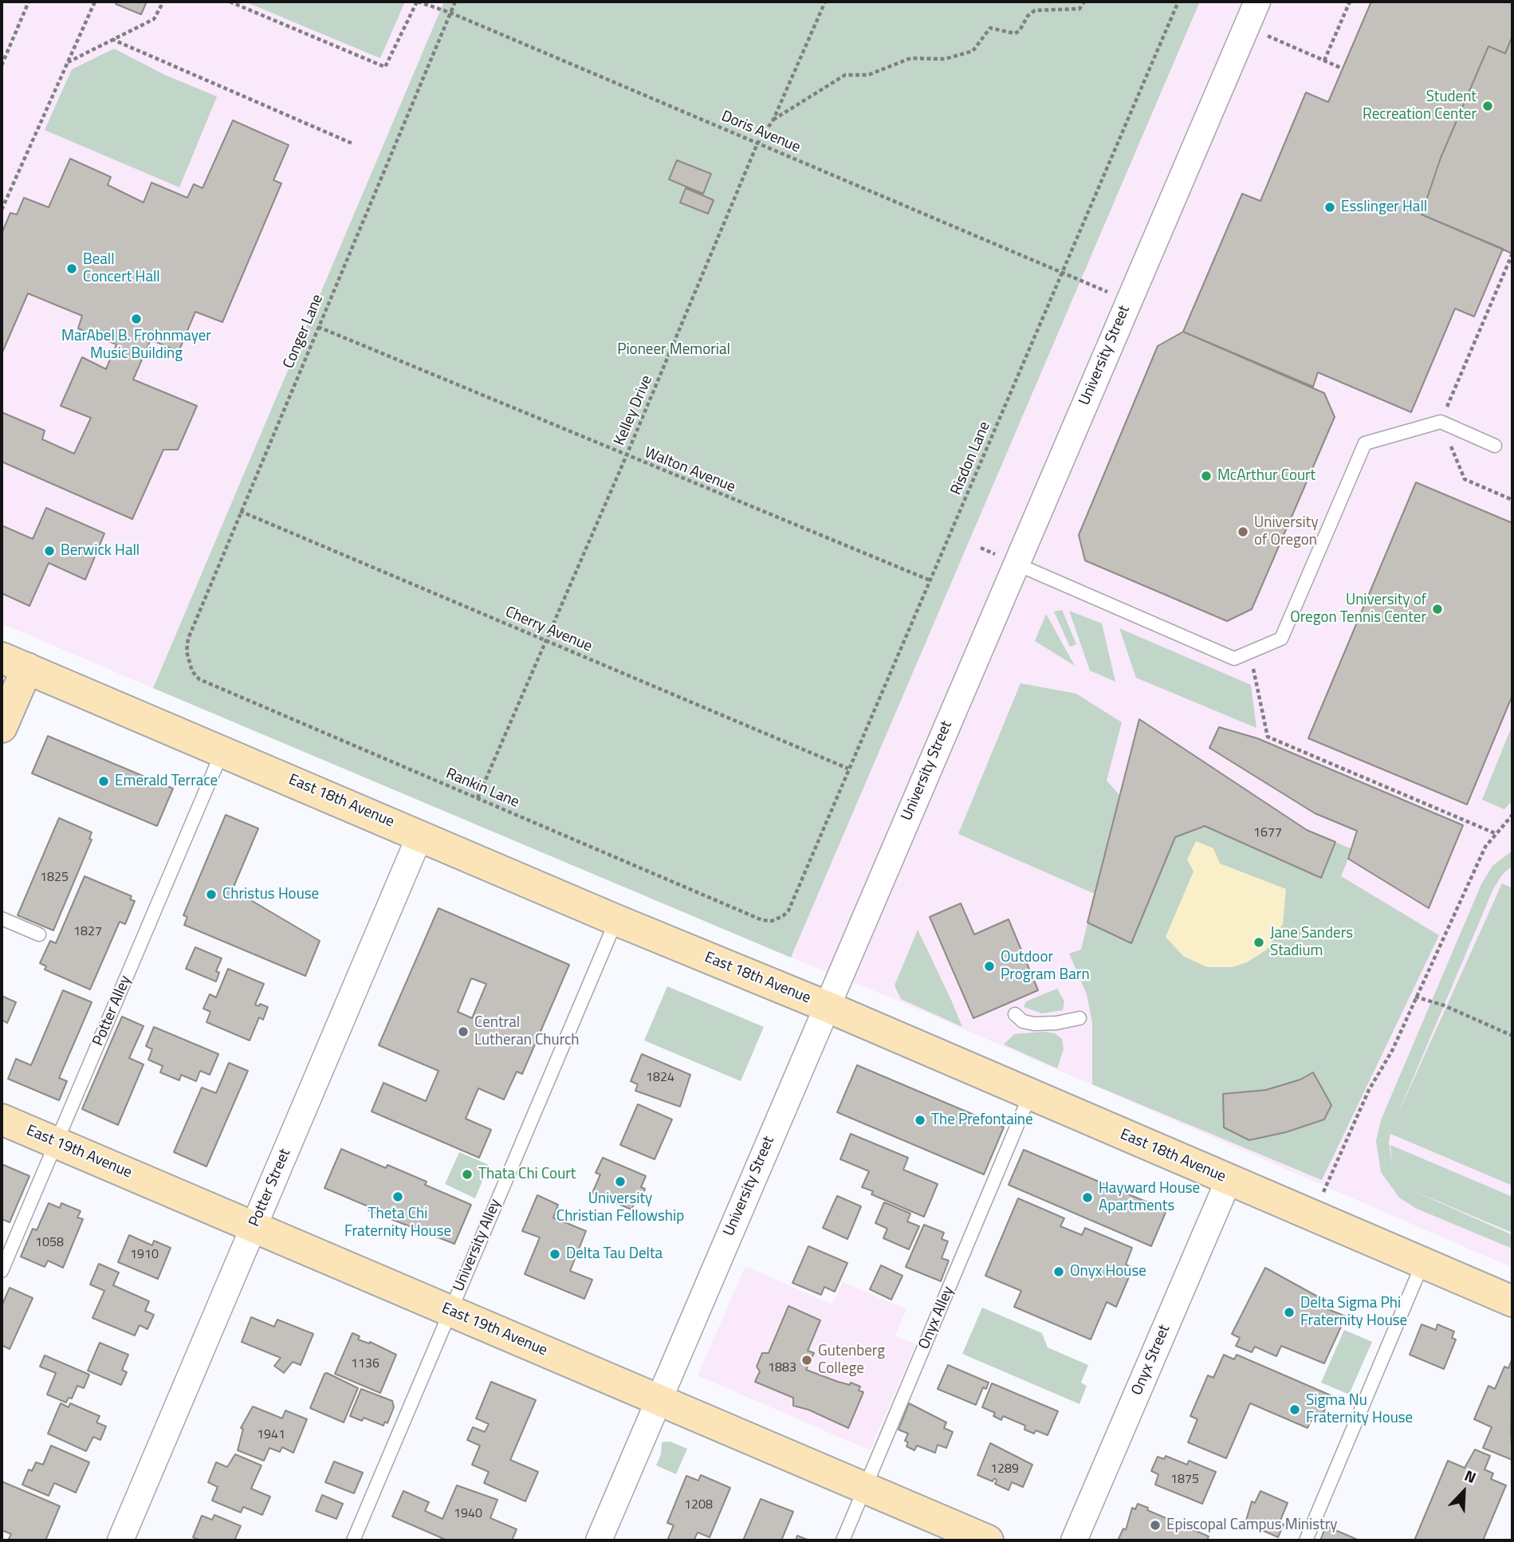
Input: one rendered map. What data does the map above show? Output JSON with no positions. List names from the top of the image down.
{
  "streets": {
    "street": [
      "University Street",
      "East 18th Avenue",
      "East 19th Avenue",
      "Potter Street",
      "Onyx Street"
    ],
    "lane": ["Potter Alley", "University Alley", "Onyx Alley"],
    "path": [
      "Doris Avenue",
      "Conger Lane",
      "Kelley Drive",
      "Risdon Lane",
      "Walton Avenue",
      "Cherry Avenue",
      "Rankin Lane"
    ]
  },
  "crossings": [
    ["Doris Avenue", "Conger Lane"],
    ["Doris Avenue", "Kelley Drive"],
    ["Doris Avenue", "Risdon Lane"],
    ["Conger Lane", "Walton Avenue"],
    ["Conger Lane", "Cherry Avenue"],
    ["Conger Lane", "Rankin Lane"],
    ["University Street", "East 18th Avenue"],
    ["University Street", "East 19th Avenue"],
    ["Kelley Drive", "Walton Avenue"],
    ["Kelley Drive", "Cherry Avenue"],
    ["Kelley Drive", "Rankin Lane"],
    ["Risdon Lane", "Walton Avenue"],
    ["Risdon Lane", "Cherry Avenue"],
    ["Risdon Lane", "Rankin Lane"],
    ["East 18th Avenue", "Potter Alley"],
    ["East 18th Avenue", "Potter Street"],
    ["East 18th Avenue", "University Alley"],
    ["East 18th Avenue", "Onyx Alley"],
    ["East 18th Avenue", "Onyx Street"],
    ["Potter Alley", "East 19th Avenue"],
    ["East 19th Avenue", "Potter Street"],
    ["East 19th Avenue", "University Alley"],
    ["East 19th Avenue", "Onyx Alley"]
  ],
  "parks": ["Pioneer Memorial"],
  "places": [
    "Student Recreation Center",
    "Esslinger Hall",
    "Beall Concert Hall",
    "MarAbel B. Frohnmayer Music Building",
    "McArthur Court",
    "University of Oregon",
    "Berwick Hall",
    "University of Oregon Tennis Center",
    "Emerald Terrace",
    "Christus House",
    "Jane Sanders Stadium",
    "Outdoor Program Barn",
    "Central Lutheran Church",
    "The Prefontaine",
    "Thata Chi Court",
    "University Christian Fellowship",
    "Theta Chi Fraternity House",
    "Hayward House Apartments",
    "Delta Tau Delta",
    "Onyx House",
    "Delta Sigma Phi Fraternity House",
    "Gutenberg College",
    "Sigma Nu Fraternity House",
    "Episcopal Campus Ministry"
  ],
  "house_numbers": [
    "1677",
    "1825",
    "1827",
    "1824",
    "1058",
    "1910",
    "1136",
    "1883",
    "1941",
    "1289",
    "1875",
    "1208",
    "1940"
  ],
  "north": "top right"
}
